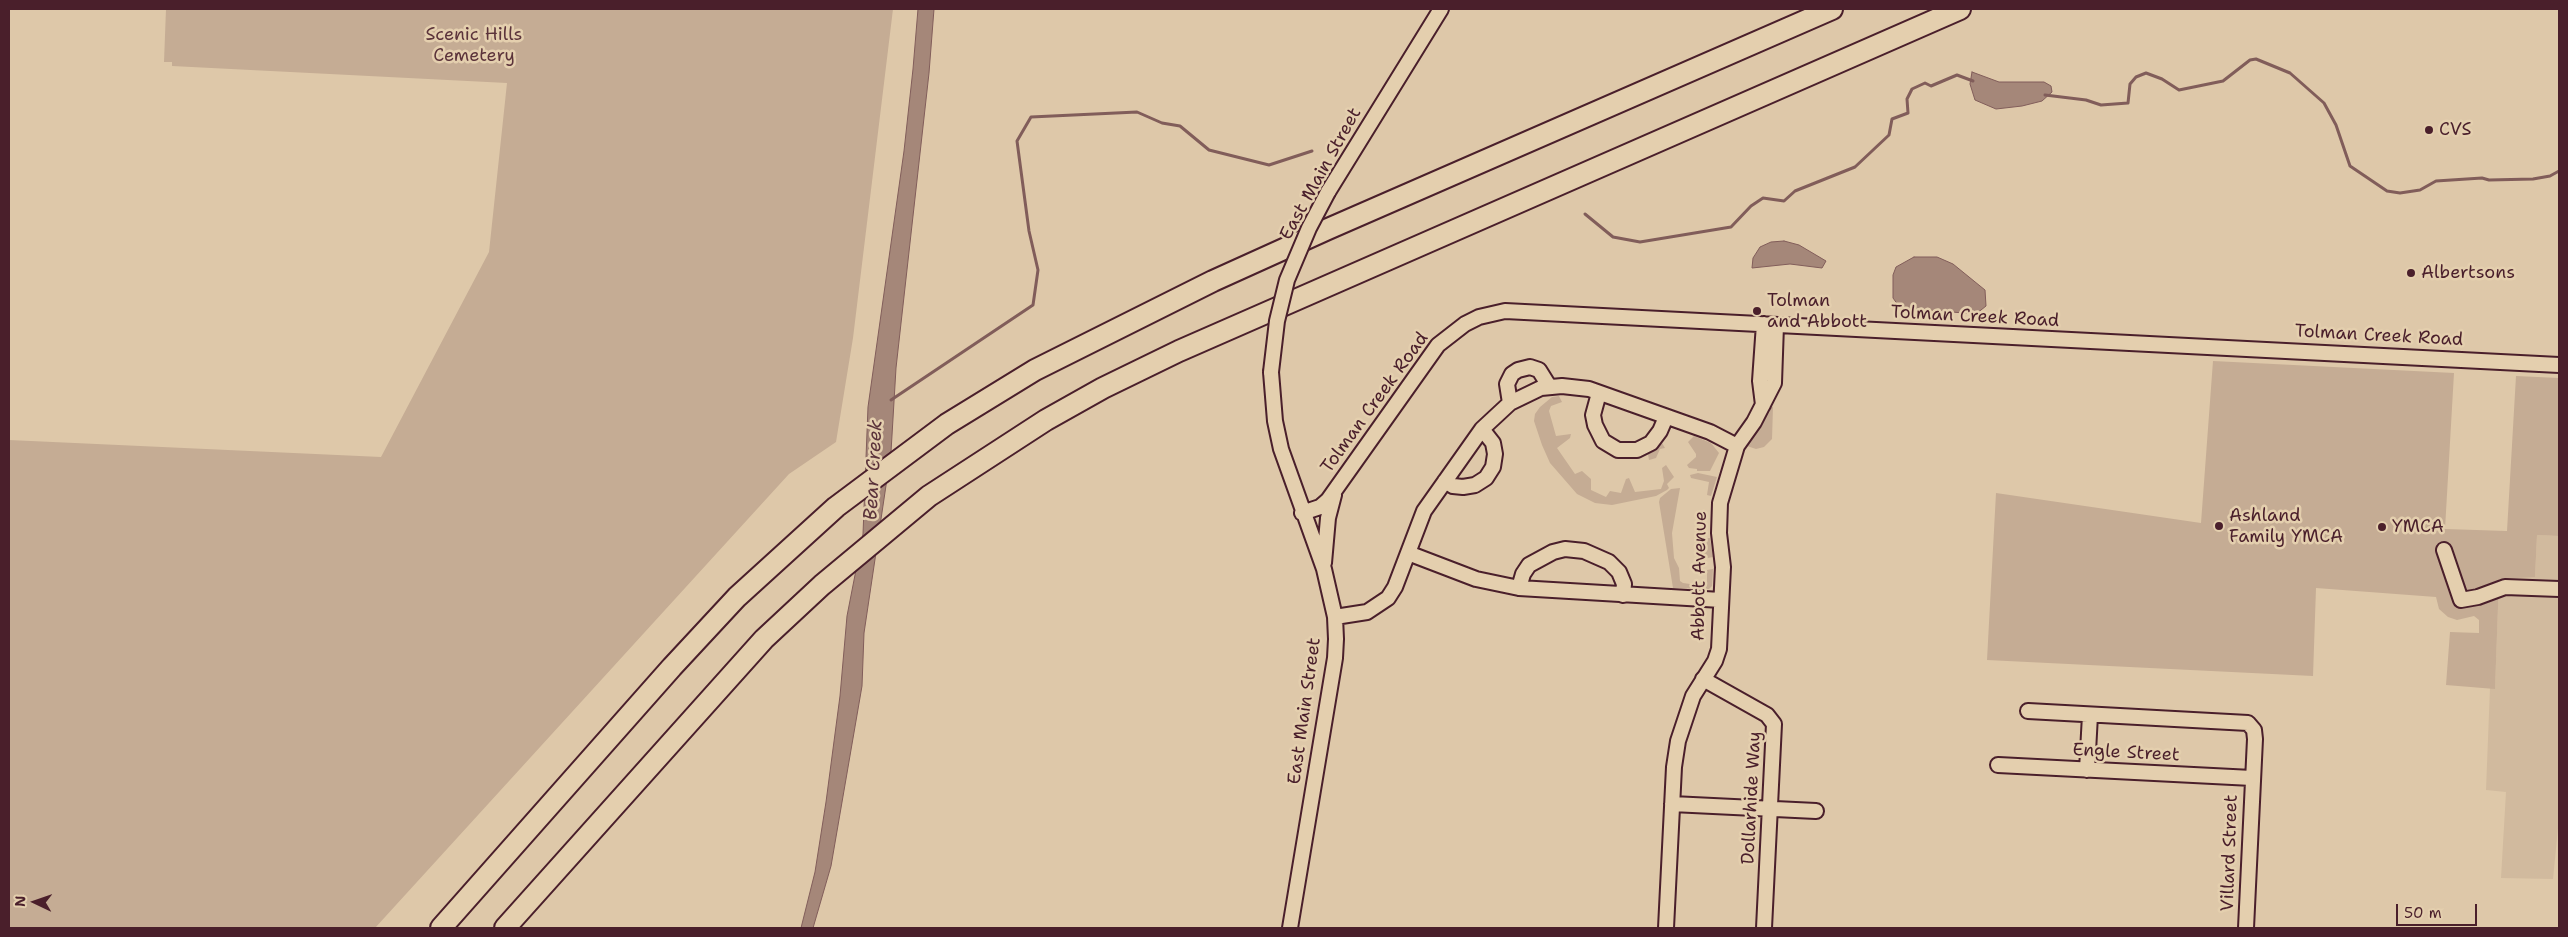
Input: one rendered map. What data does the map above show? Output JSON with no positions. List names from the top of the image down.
{
  "streets": {
    "street": [
      "East Main Street",
      "Tolman Creek Road",
      "Abbott Avenue",
      "Engle Street",
      "Dollarhide Way",
      "Villard Street"
    ]
  },
  "crossings": [
    ["East Main Street", "Tolman Creek Road"],
    ["Tolman Creek Road", "Abbott Avenue"],
    ["Abbott Avenue", "Dollarhide Way"],
    ["Engle Street", "Villard Street"]
  ],
  "water": ["Bear Creek"],
  "parks": ["Scenic Hills Cemetery"],
  "places": [
    "CVS",
    "Albertsons",
    "Tolman and Abbott",
    "Ashland Family YMCA",
    "YMCA"
  ],
  "scale_bar": "50 m",
  "north": "left"
}
